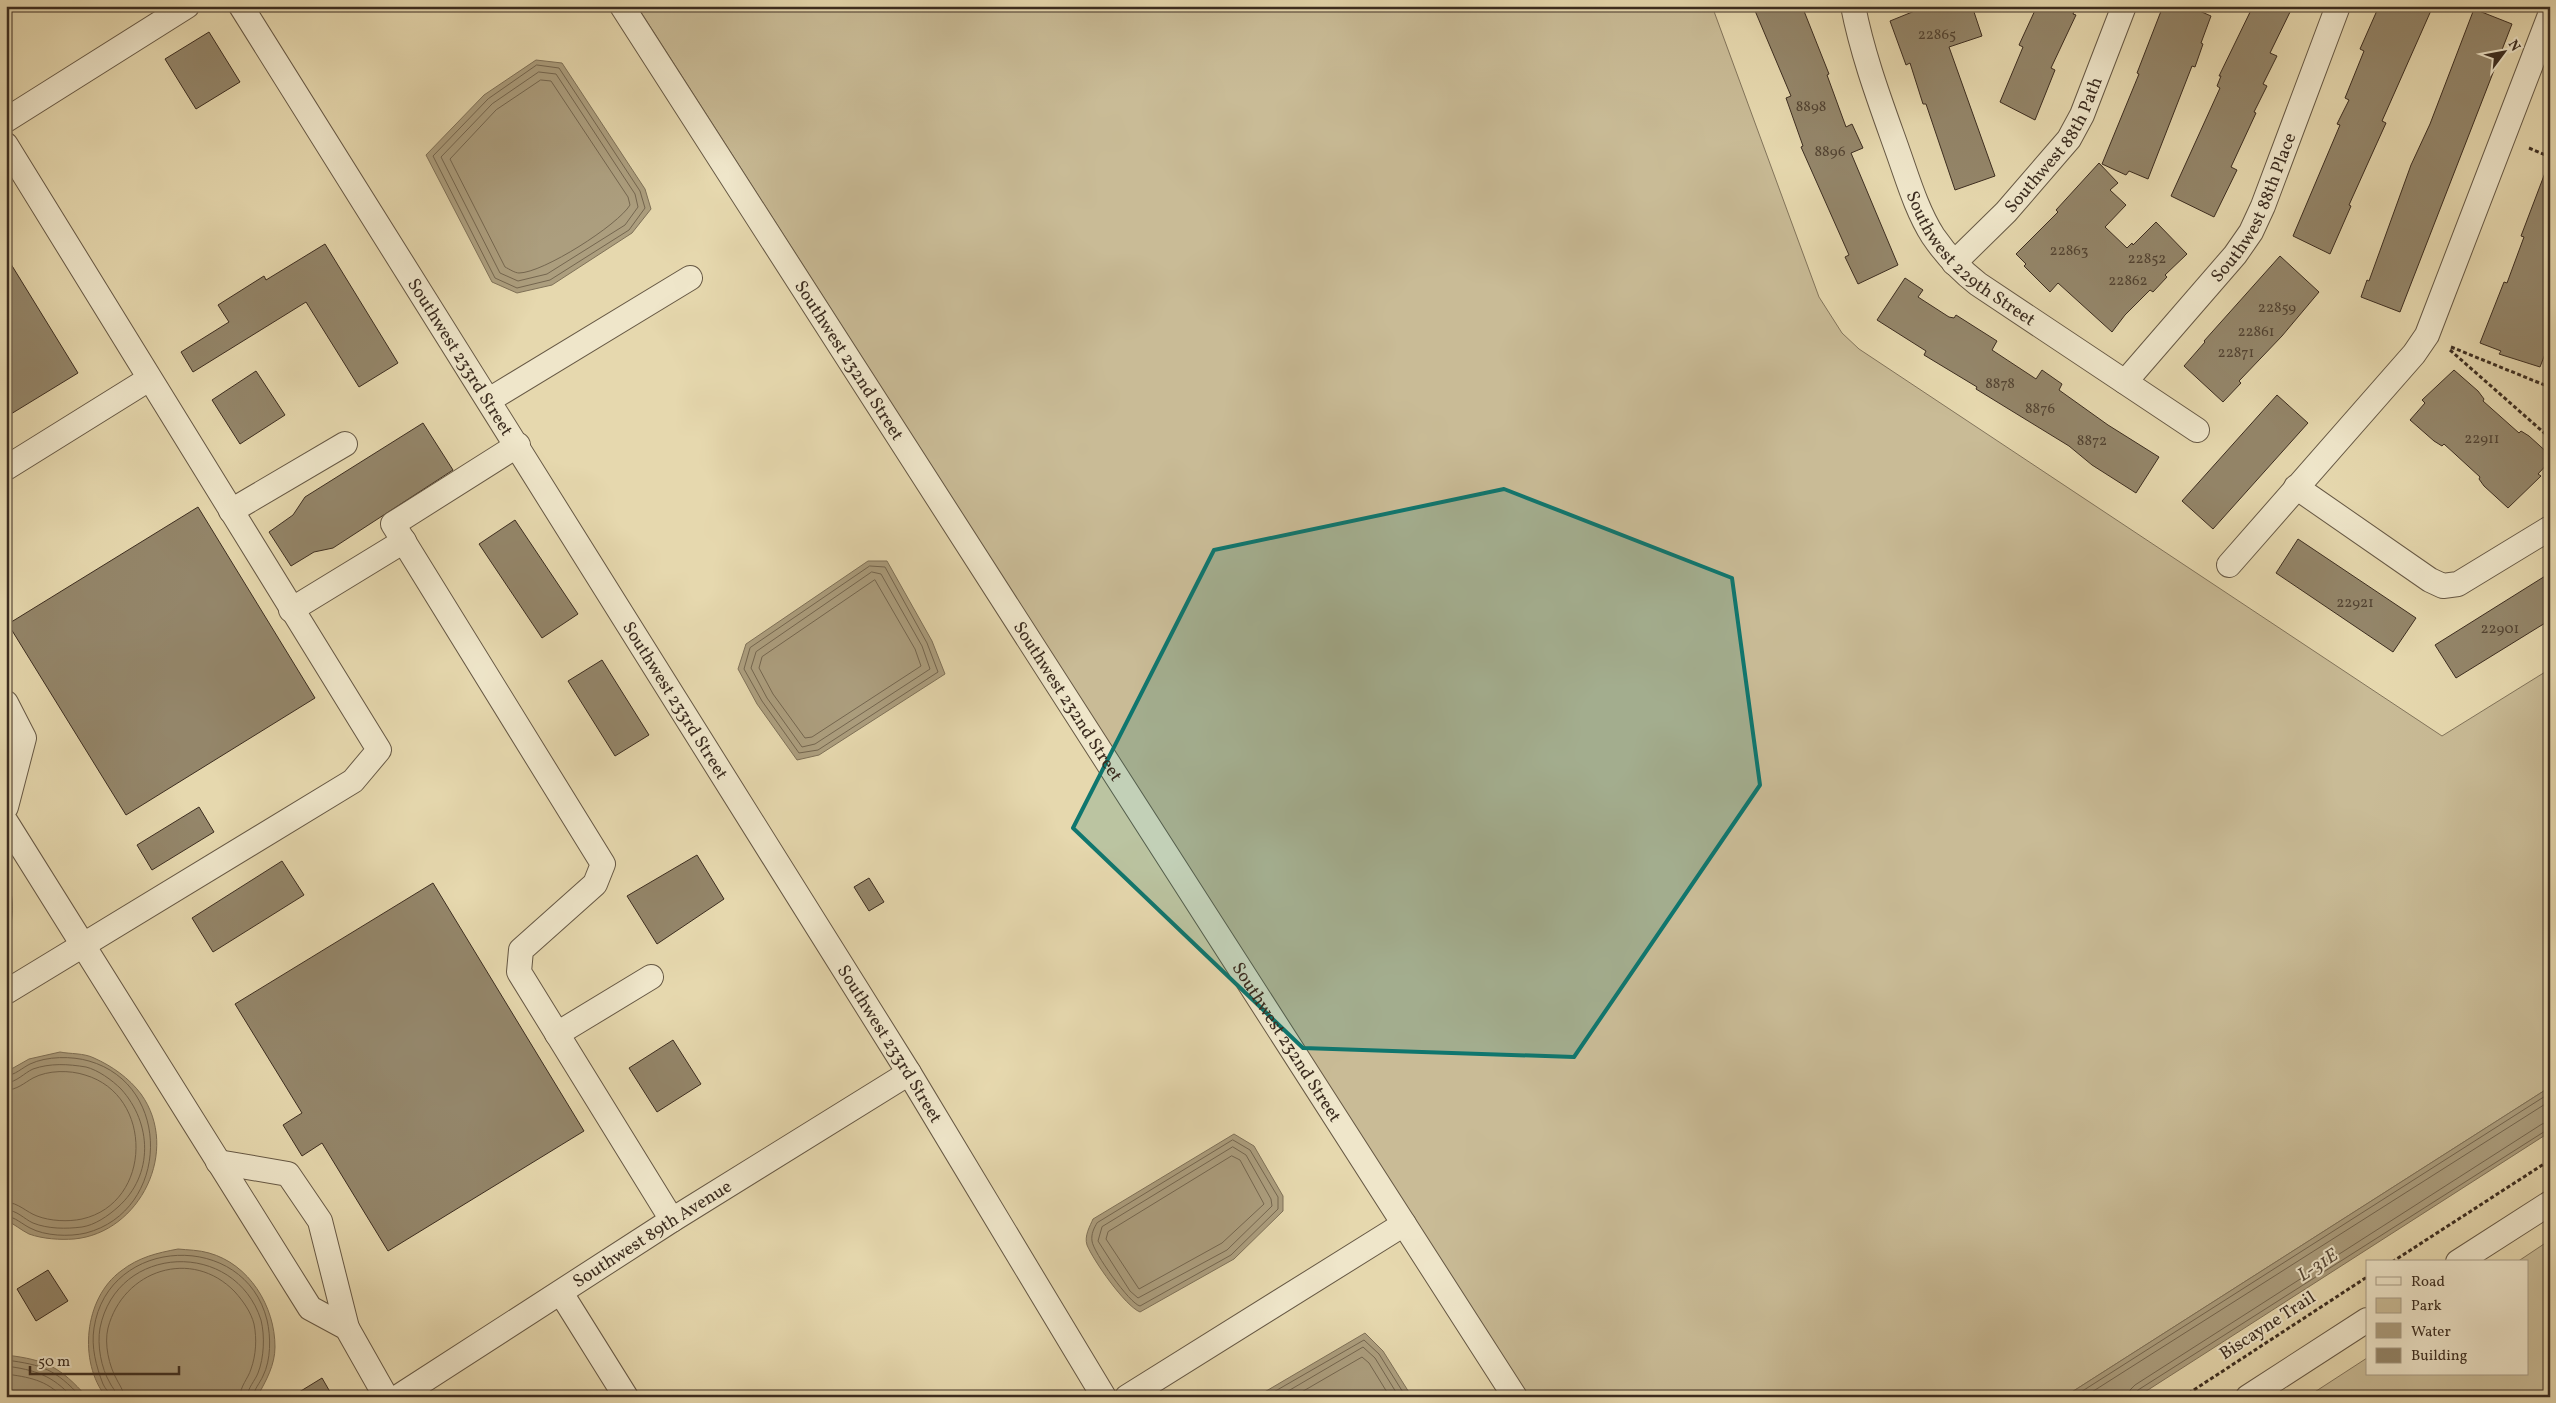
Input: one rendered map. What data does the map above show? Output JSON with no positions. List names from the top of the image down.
{
  "streets": {
    "street": [
      "Southwest 88th Path",
      "Southwest 88th Place",
      "Southwest 229th Street",
      "Southwest 233rd Street",
      "Southwest 232nd Street",
      "Southwest 89th Avenue"
    ],
    "path": ["Biscayne Trail"]
  },
  "crossings": [
    ["Southwest 88th Path", "Southwest 229th Street"],
    ["Southwest 88th Place", "Southwest 229th Street"],
    ["Southwest 233rd Street", "Southwest 89th Avenue"]
  ],
  "water": ["L-31E"],
  "house_numbers": [
    "22865",
    "8898",
    "8896",
    "22863",
    "22852",
    "22862",
    "22859",
    "22861",
    "22871",
    "8878",
    "8876",
    "22911",
    "8872",
    "22921",
    "22901"
  ],
  "legend": [
    "Road",
    "Park",
    "Water",
    "Building"
  ],
  "scale_bar": "50 m",
  "north": "top right"
}
